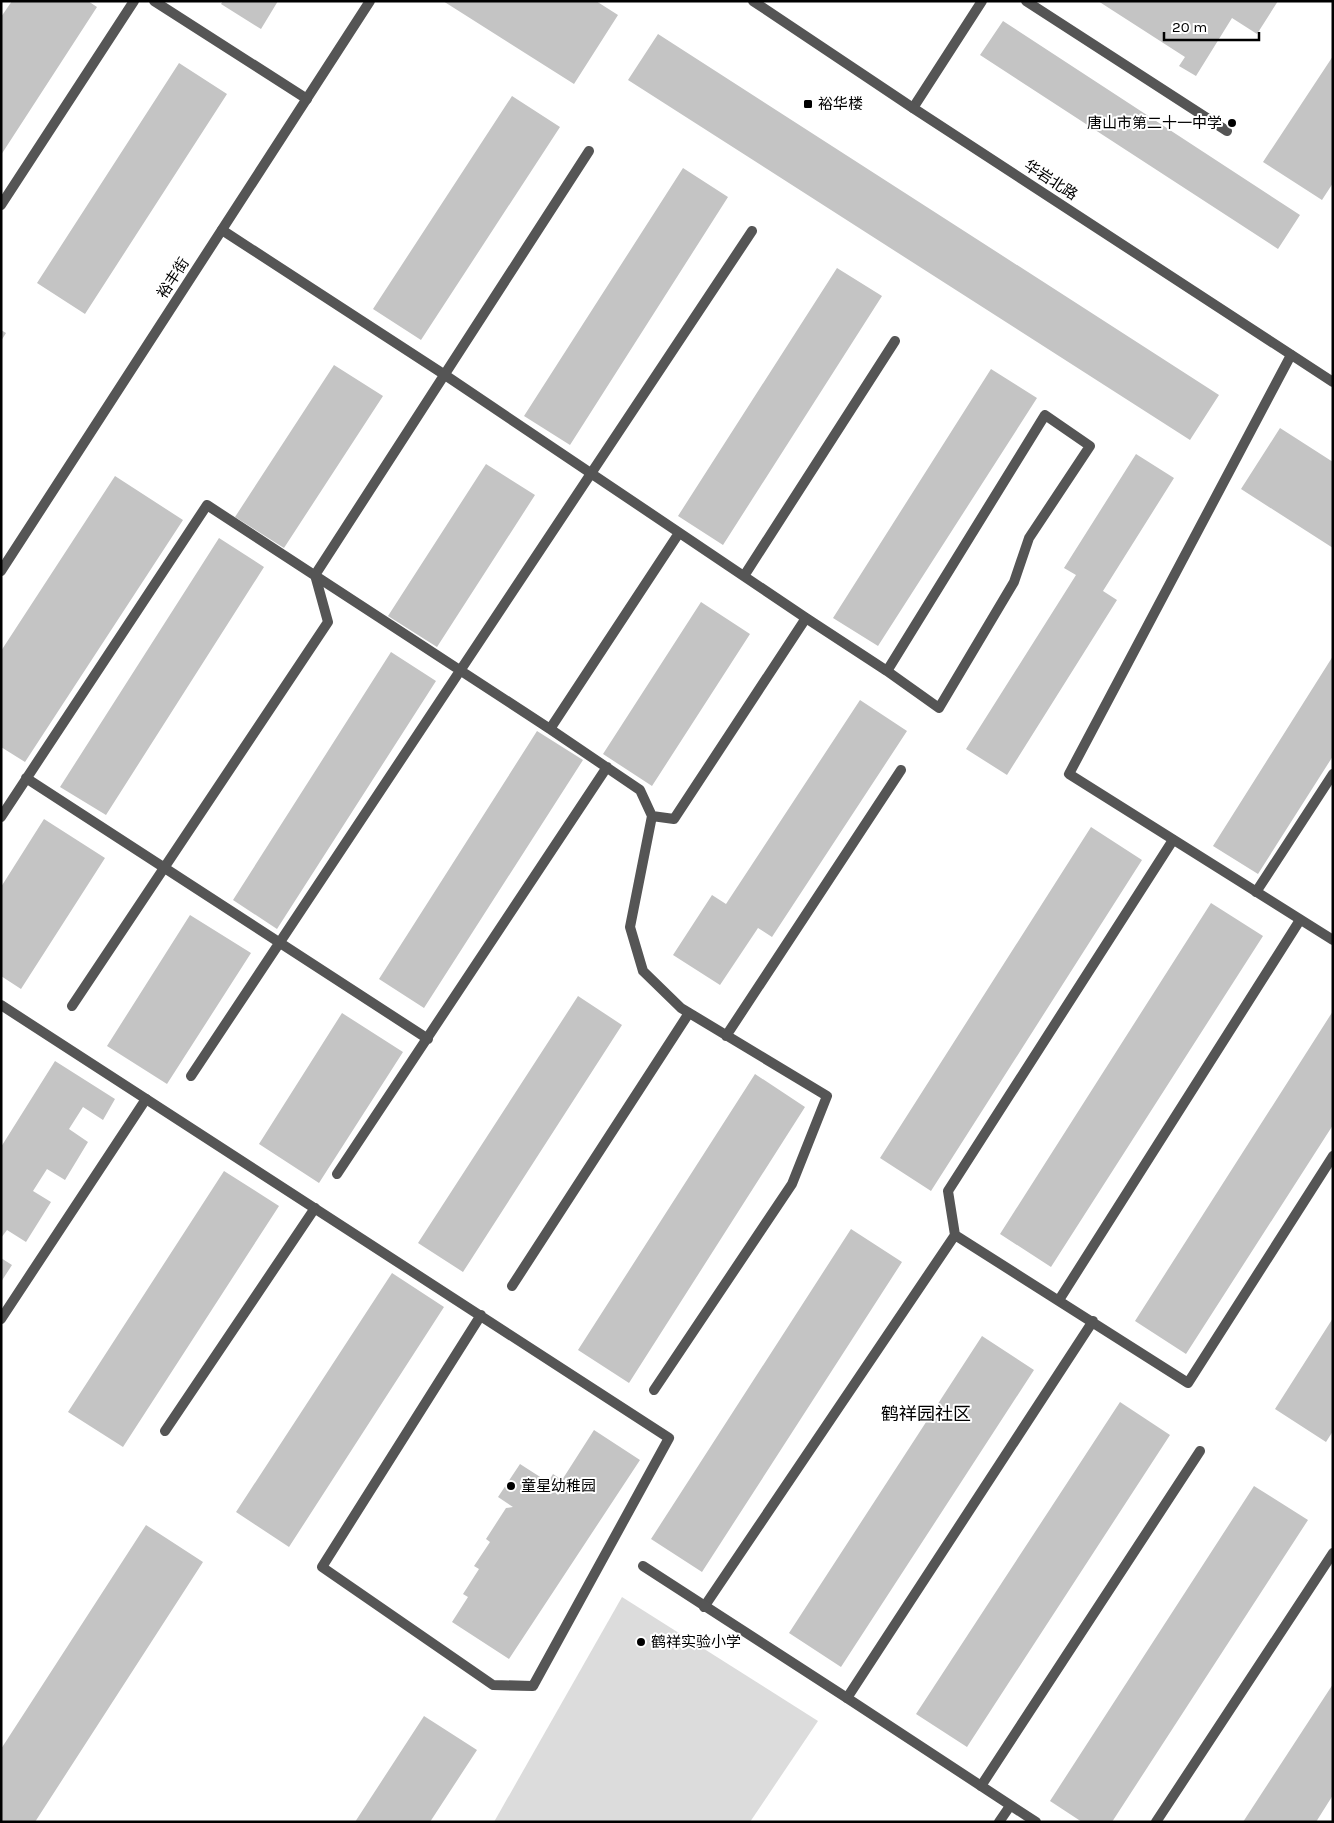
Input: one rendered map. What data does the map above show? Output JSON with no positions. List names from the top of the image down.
{
  "streets": {
    "street": ["华岩北路", "裕丰街"]
  },
  "districts": ["鹤祥园社区"],
  "places": {
    "transit": ["裕华楼"],
    "other": ["唐山市第二十一中学", "童星幼稚园", "鹤祥实验小学"]
  },
  "scale_bar": "20 m"
}
